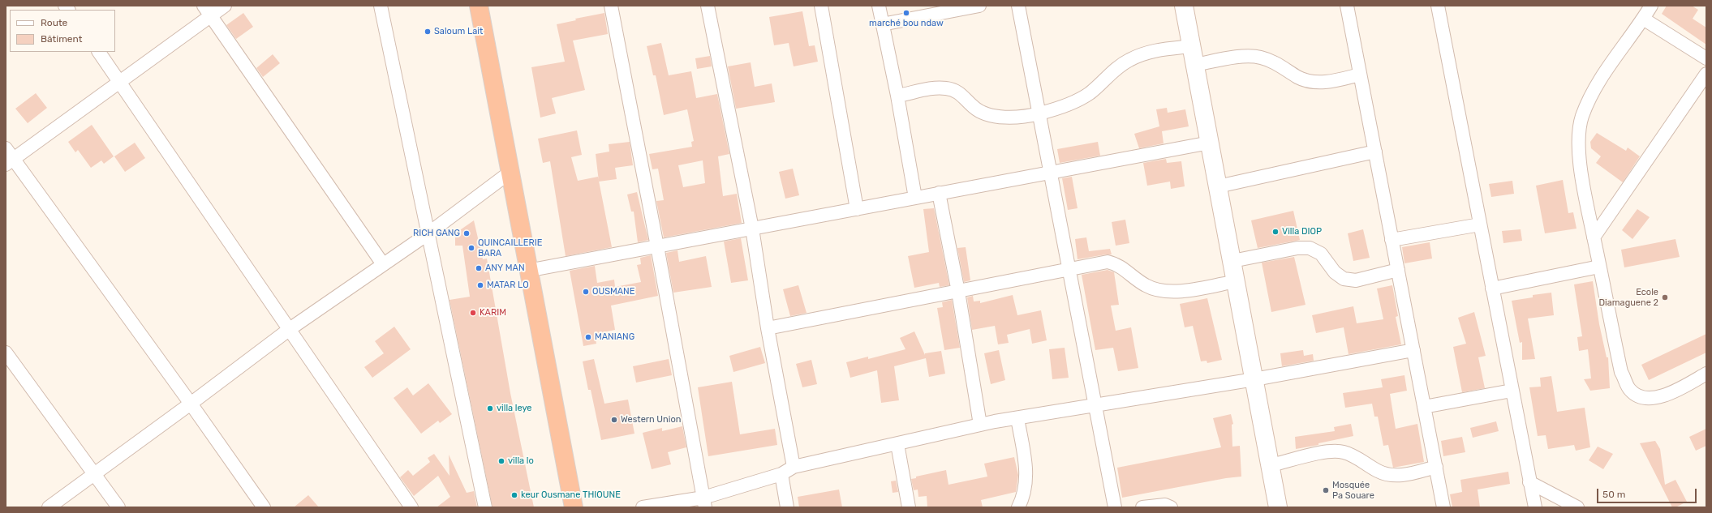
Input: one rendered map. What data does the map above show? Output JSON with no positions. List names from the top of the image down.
{
  "places": [
    "marché bou ndaw",
    "Saloum Lait",
    "Villa DIOP",
    "RICH GANG",
    "QUINCAILLERIE BARA",
    "ANY MAN",
    "MATAR LO",
    "OUSMANE",
    "Ecole Diamaguene 2",
    "KARIM",
    "MANIANG",
    "villa leye",
    "Western Union",
    "villa lo",
    "Mosquée Pa Souare",
    "keur Ousmane THIOUNE"
  ],
  "legend": ["Route", "Bâtiment"],
  "scale_bar": "50 m"
}
